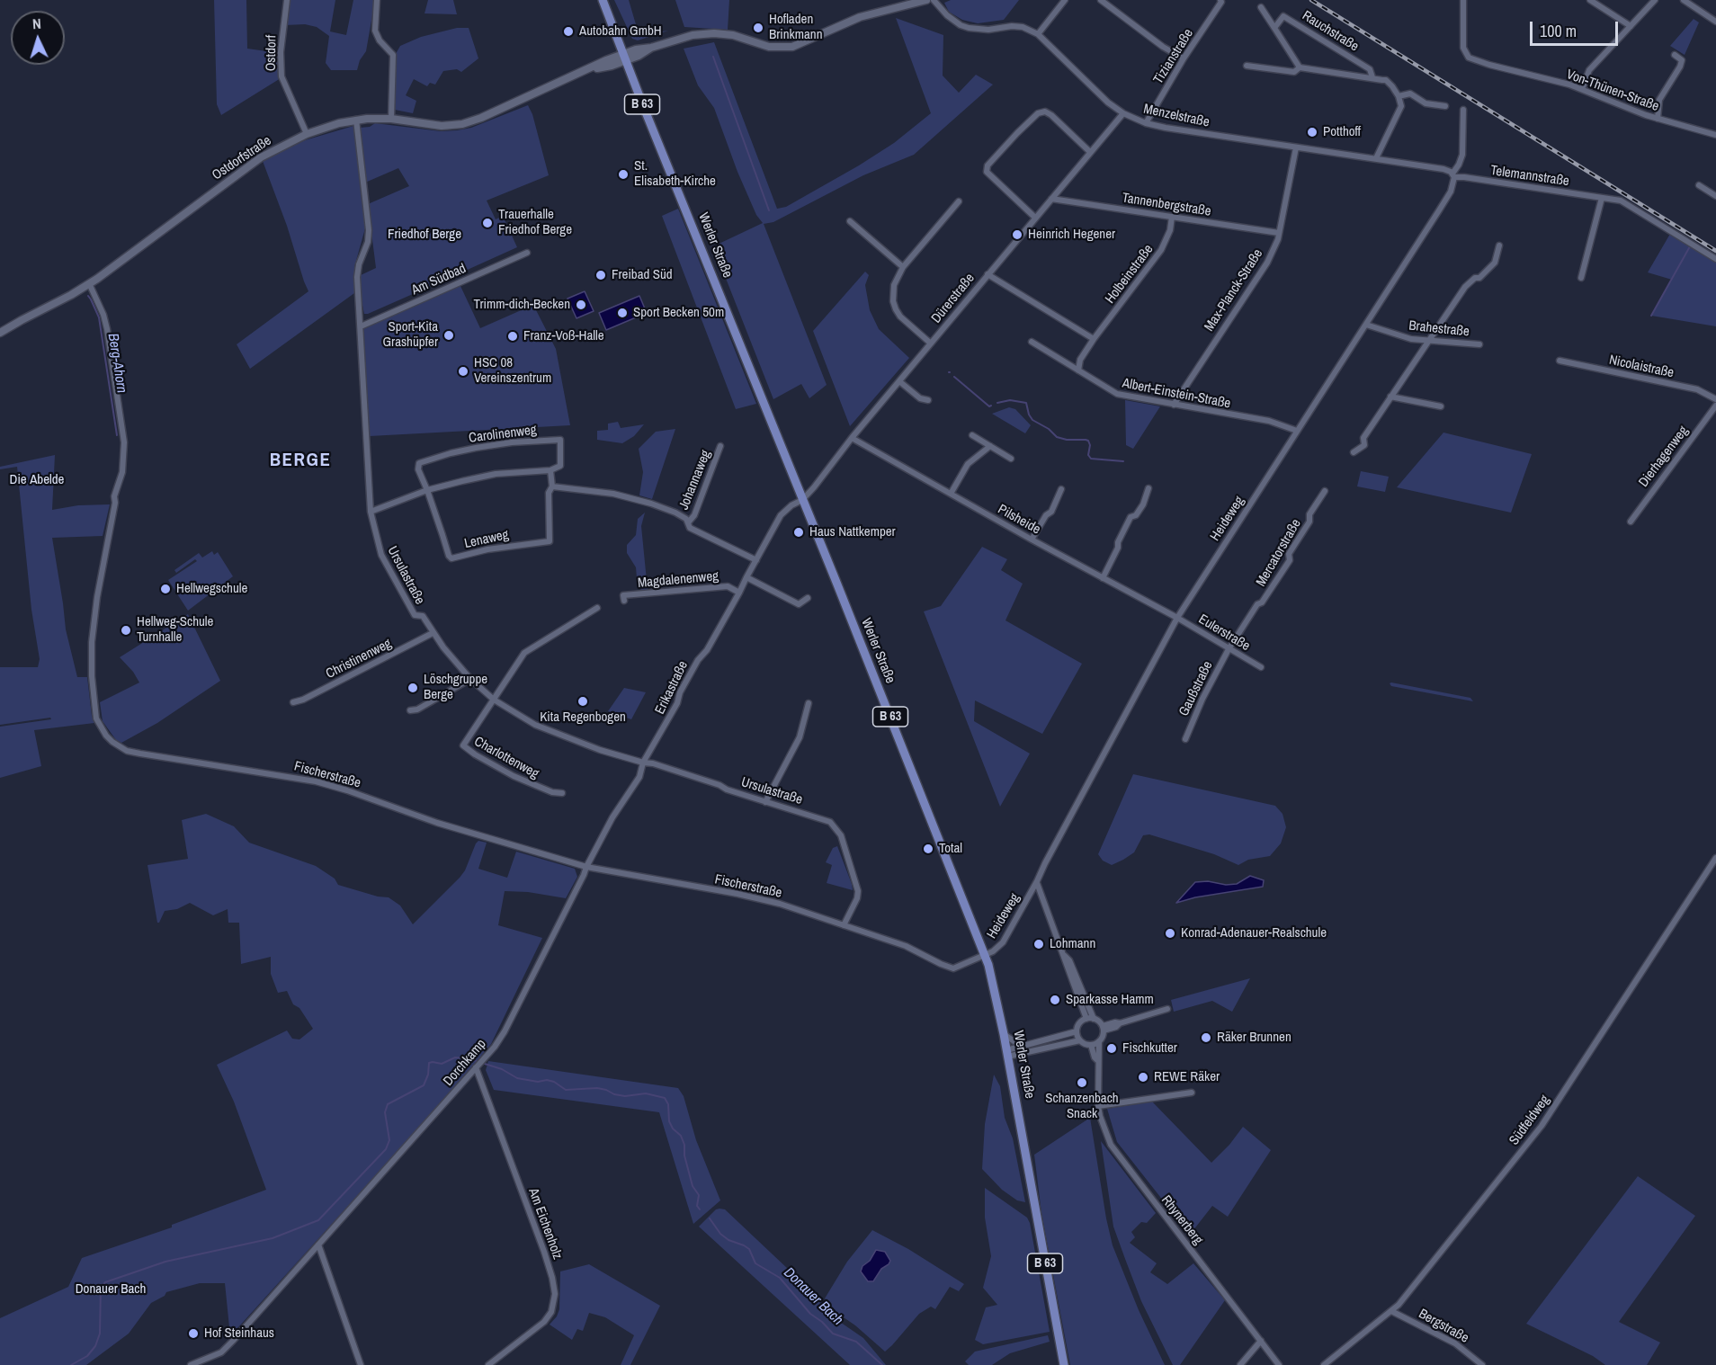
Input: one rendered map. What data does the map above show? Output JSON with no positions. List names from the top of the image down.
{
  "streets": {
    "main road": ["B 63", "Werler Straße"],
    "street": [
      "Rauchstraße",
      "Ostdorf",
      "Tizianstraße",
      "Von-Thünen-Straße",
      "Menzelstraße",
      "Ostdorfstraße",
      "Telemannstraße",
      "Tannenbergstraße",
      "Holbeinstraße",
      "Am Südbad",
      "Max-Planck-Straße",
      "Dürerstraße",
      "Brahestraße",
      "Nicolaistraße",
      "Albert-Einstein-Straße",
      "Carolinenweg",
      "Dierhagenweg",
      "Johannaweg",
      "Heideweg",
      "Pilsheide",
      "Lenaweg",
      "Mercatorstraße",
      "Ursulastraße",
      "Magdalenenweg",
      "Eulerstraße",
      "Christinenweg",
      "Erikastraße",
      "Gaußstraße",
      "Charlottenweg",
      "Fischerstraße",
      "Dorchkamp",
      "Südfeldweg",
      "Rhynerberg",
      "Am Eichenholz",
      "Bergstraße"
    ]
  },
  "crossings": [
    ["Ostdorf", "Ostdorfstraße"],
    ["Tizianstraße", "Menzelstraße"],
    ["Menzelstraße", "Telemannstraße"],
    ["Menzelstraße", "Max-Planck-Straße"],
    ["Menzelstraße", "Dürerstraße"],
    ["Menzelstraße", "Heideweg"],
    ["Ostdorfstraße", "Werler Straße"],
    ["Ostdorfstraße", "Ursulastraße"],
    ["Ostdorfstraße", "Fischerstraße"],
    ["Telemannstraße", "Heideweg"],
    ["Tannenbergstraße", "Holbeinstraße"],
    ["Tannenbergstraße", "Max-Planck-Straße"],
    ["Tannenbergstraße", "Dürerstraße"],
    ["Werler Straße", "Dürerstraße"],
    ["Werler Straße", "Heideweg"],
    ["Werler Straße", "Erikastraße"],
    ["Werler Straße", "Fischerstraße"],
    ["Holbeinstraße", "Albert-Einstein-Straße"],
    ["Am Südbad", "Ursulastraße"],
    ["Max-Planck-Straße", "Albert-Einstein-Straße"],
    ["Dürerstraße", "Pilsheide"],
    ["Dürerstraße", "Erikastraße"],
    ["Brahestraße", "Heideweg"],
    ["Albert-Einstein-Straße", "Heideweg"],
    ["Carolinenweg", "Lenaweg"],
    ["Heideweg", "Pilsheide"],
    ["Heideweg", "Eulerstraße"],
    ["Heideweg", "Fischerstraße"],
    ["Heideweg", "Rhynerberg"],
    ["Pilsheide", "Eulerstraße"],
    ["Mercatorstraße", "Eulerstraße"],
    ["Mercatorstraße", "Gaußstraße"],
    ["Ursulastraße", "Christinenweg"],
    ["Ursulastraße", "Erikastraße"],
    ["Ursulastraße", "Charlottenweg"],
    ["Ursulastraße", "Fischerstraße"],
    ["Magdalenenweg", "Erikastraße"],
    ["Eulerstraße", "Gaußstraße"],
    ["Erikastraße", "Fischerstraße"],
    ["Erikastraße", "Dorchkamp"],
    ["Fischerstraße", "Dorchkamp"],
    ["Dorchkamp", "Am Eichenholz"],
    ["Südfeldweg", "Bergstraße"]
  ],
  "districts": ["BERGE"],
  "water": ["Berg-Ahorn", "Donauer Bach"],
  "parks": ["Friedhof Berge", "Die Abelde", "Donauer Bach"],
  "places": [
    "Hofladen Brinkmann",
    "Autobahn GmbH",
    "Potthoff",
    "St. Elisabeth-Kirche",
    "Trauerhalle Friedhof Berge",
    "Heinrich Hegener",
    "Freibad Süd",
    "Trimm-dich-Becken",
    "Sport Becken 50m",
    "Sport-Kita Grashüpfer",
    "Franz-Voß-Halle",
    "HSC 08 Vereinszentrum",
    "Haus Nattkemper",
    "Hellwegschule",
    "Hellweg-Schule Turnhalle",
    "Löschgruppe Berge",
    "Kita Regenbogen",
    "Total",
    "Konrad-Adenauer-Realschule",
    "Lohmann",
    "Sparkasse Hamm",
    "Räker Brunnen",
    "Fischkutter",
    "REWE Räker",
    "Schanzenbach Snack",
    "Hof Steinhaus"
  ],
  "scale_bar": "100 m",
  "north": "top"
}
